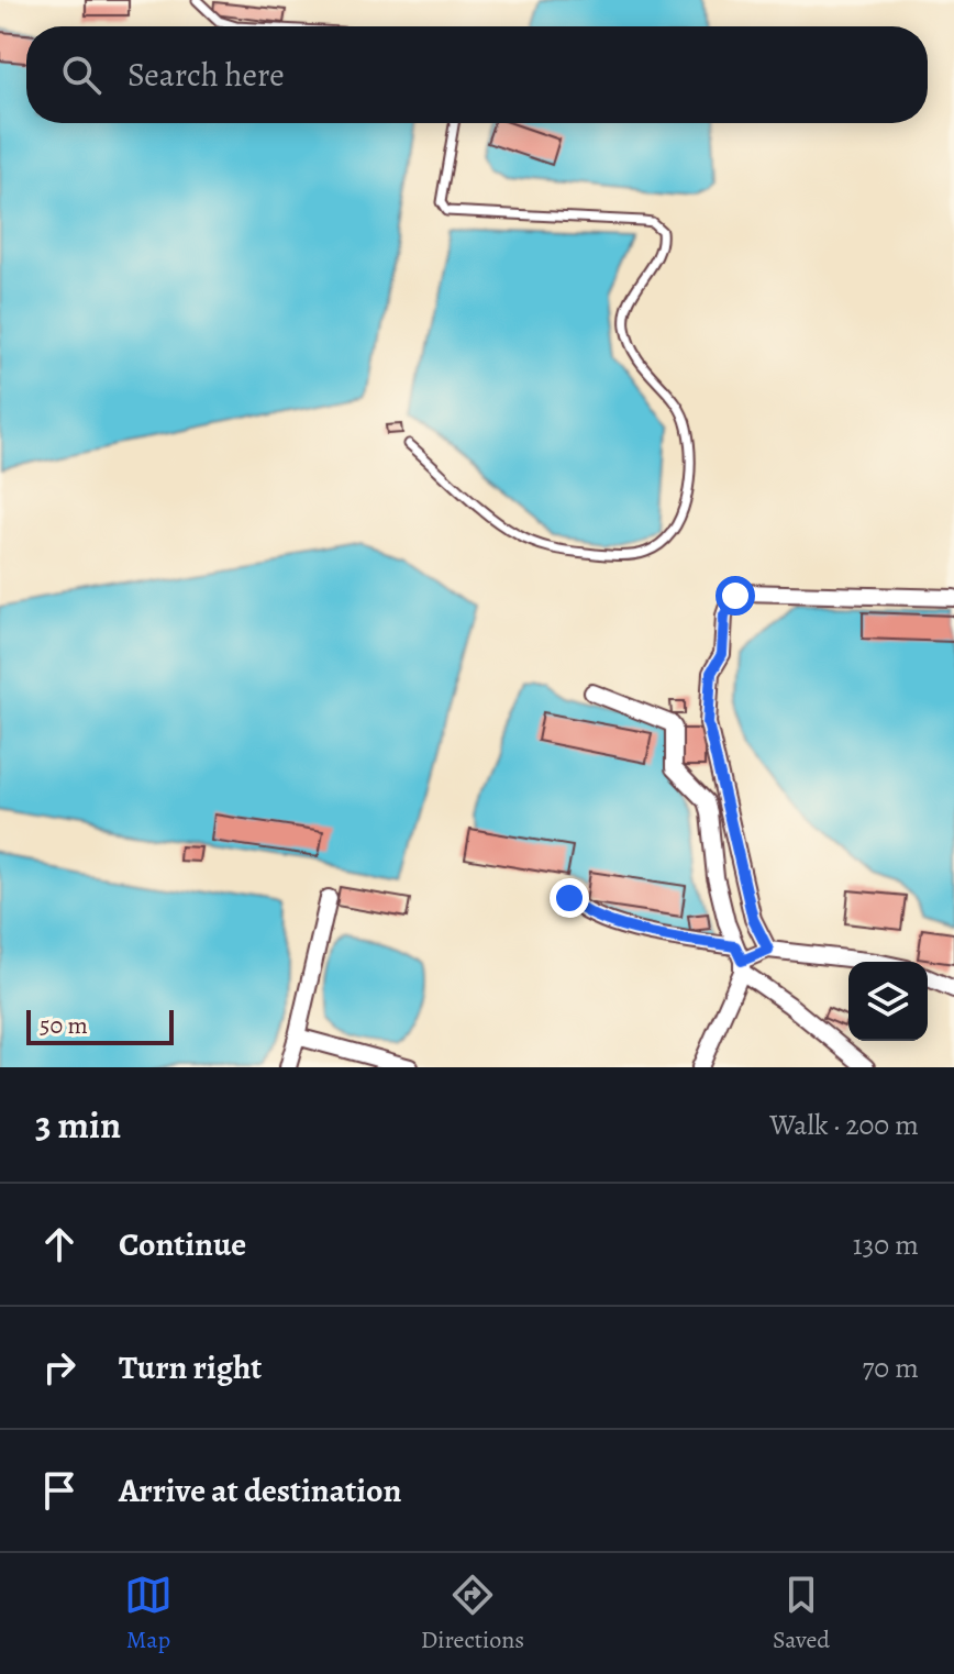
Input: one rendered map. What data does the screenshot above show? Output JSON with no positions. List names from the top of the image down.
{
  "scale_bar": "50 m",
  "page": {
    "search": "Search here",
    "scale": "50 m",
    "heading": ["3 min", "Walk · 200 m"],
    "list": [
      ["Continue", "130 m"],
      ["Turn right", "70 m"],
      "Arrive at destination"
    ],
    "nav": ["Map", "Directions", "Saved"]
  }
}
